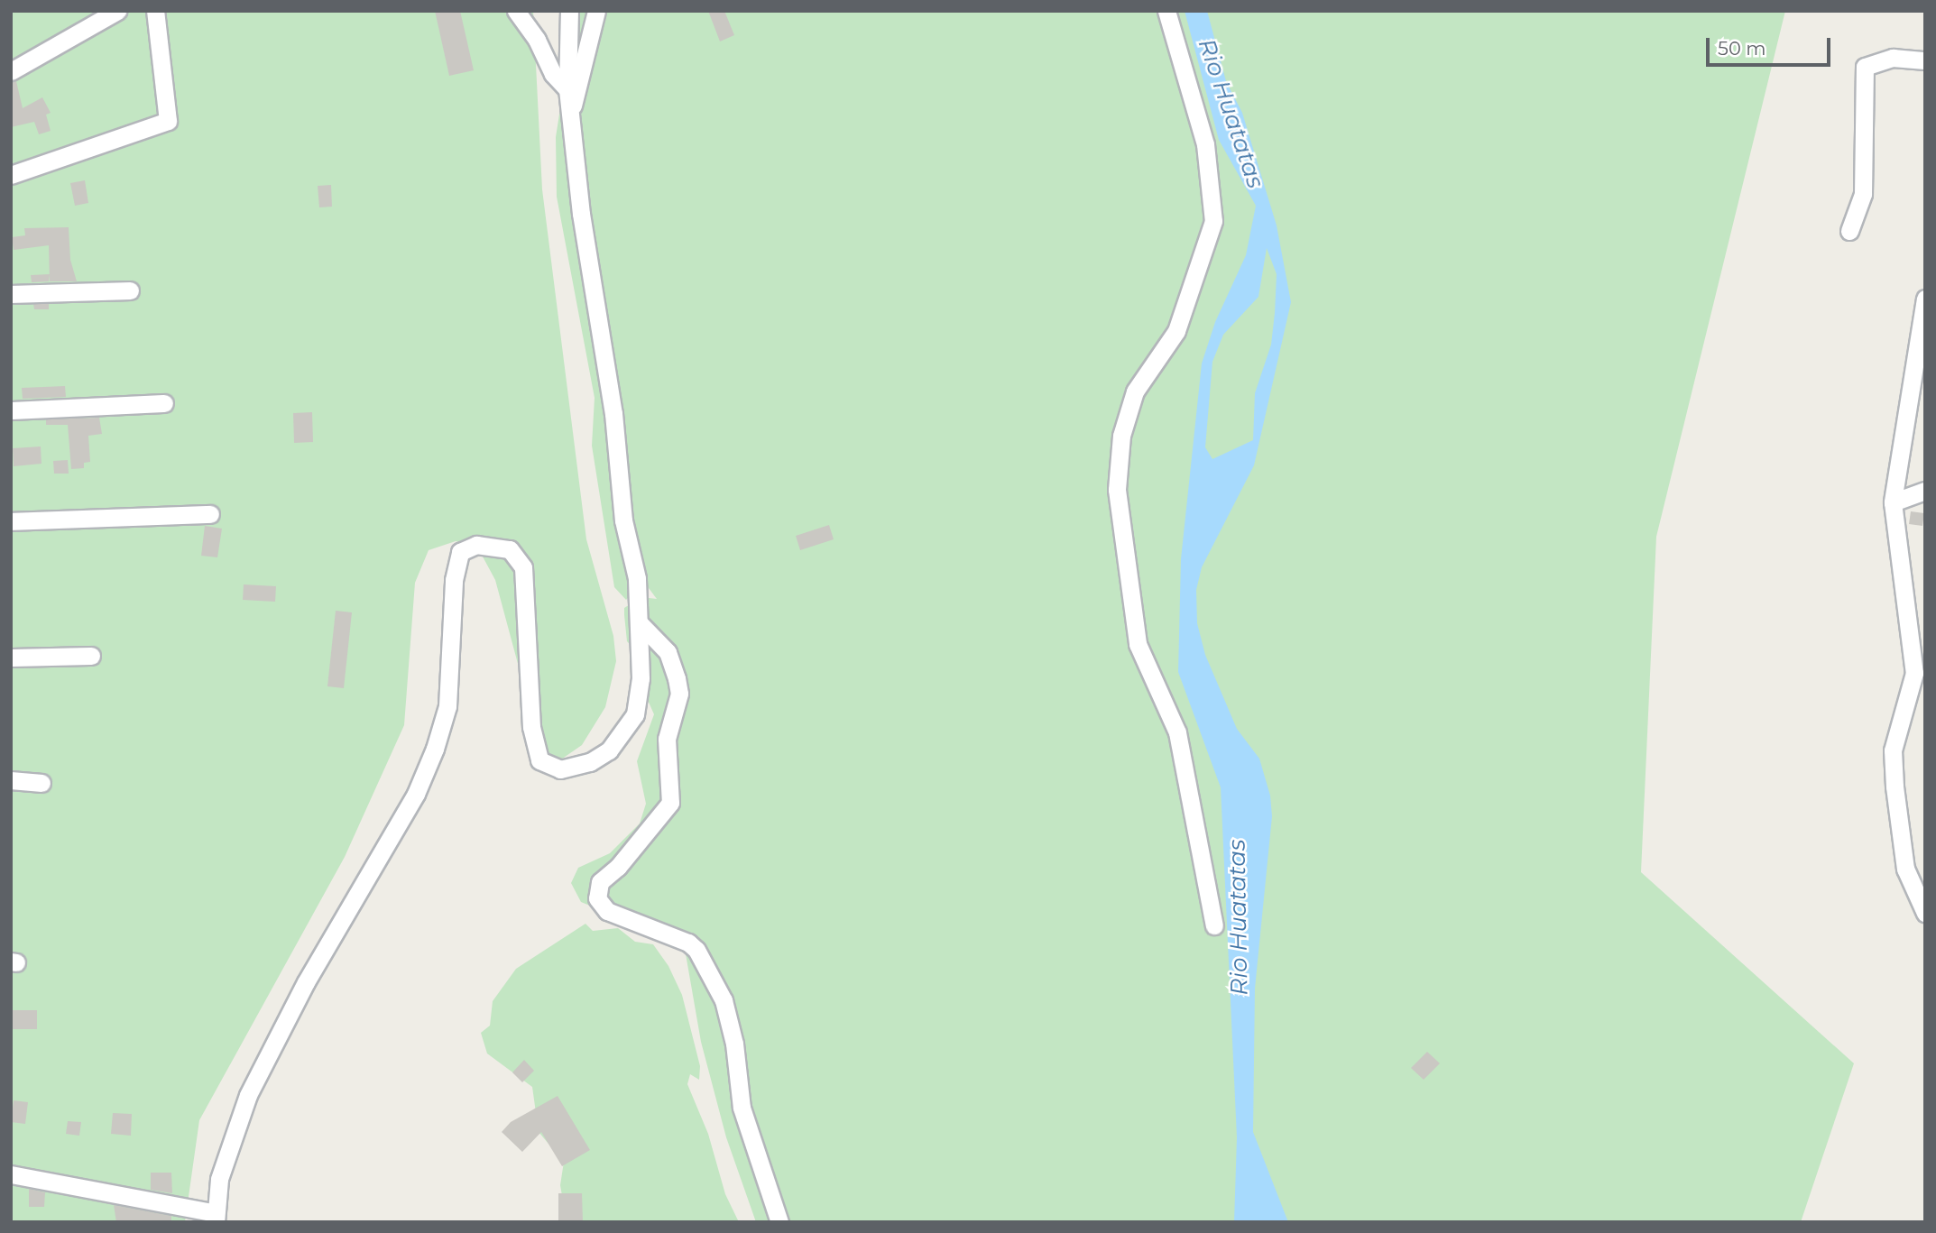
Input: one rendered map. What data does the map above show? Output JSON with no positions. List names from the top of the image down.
{
  "water": ["Rio Huatatas"],
  "scale_bar": "50 m"
}
